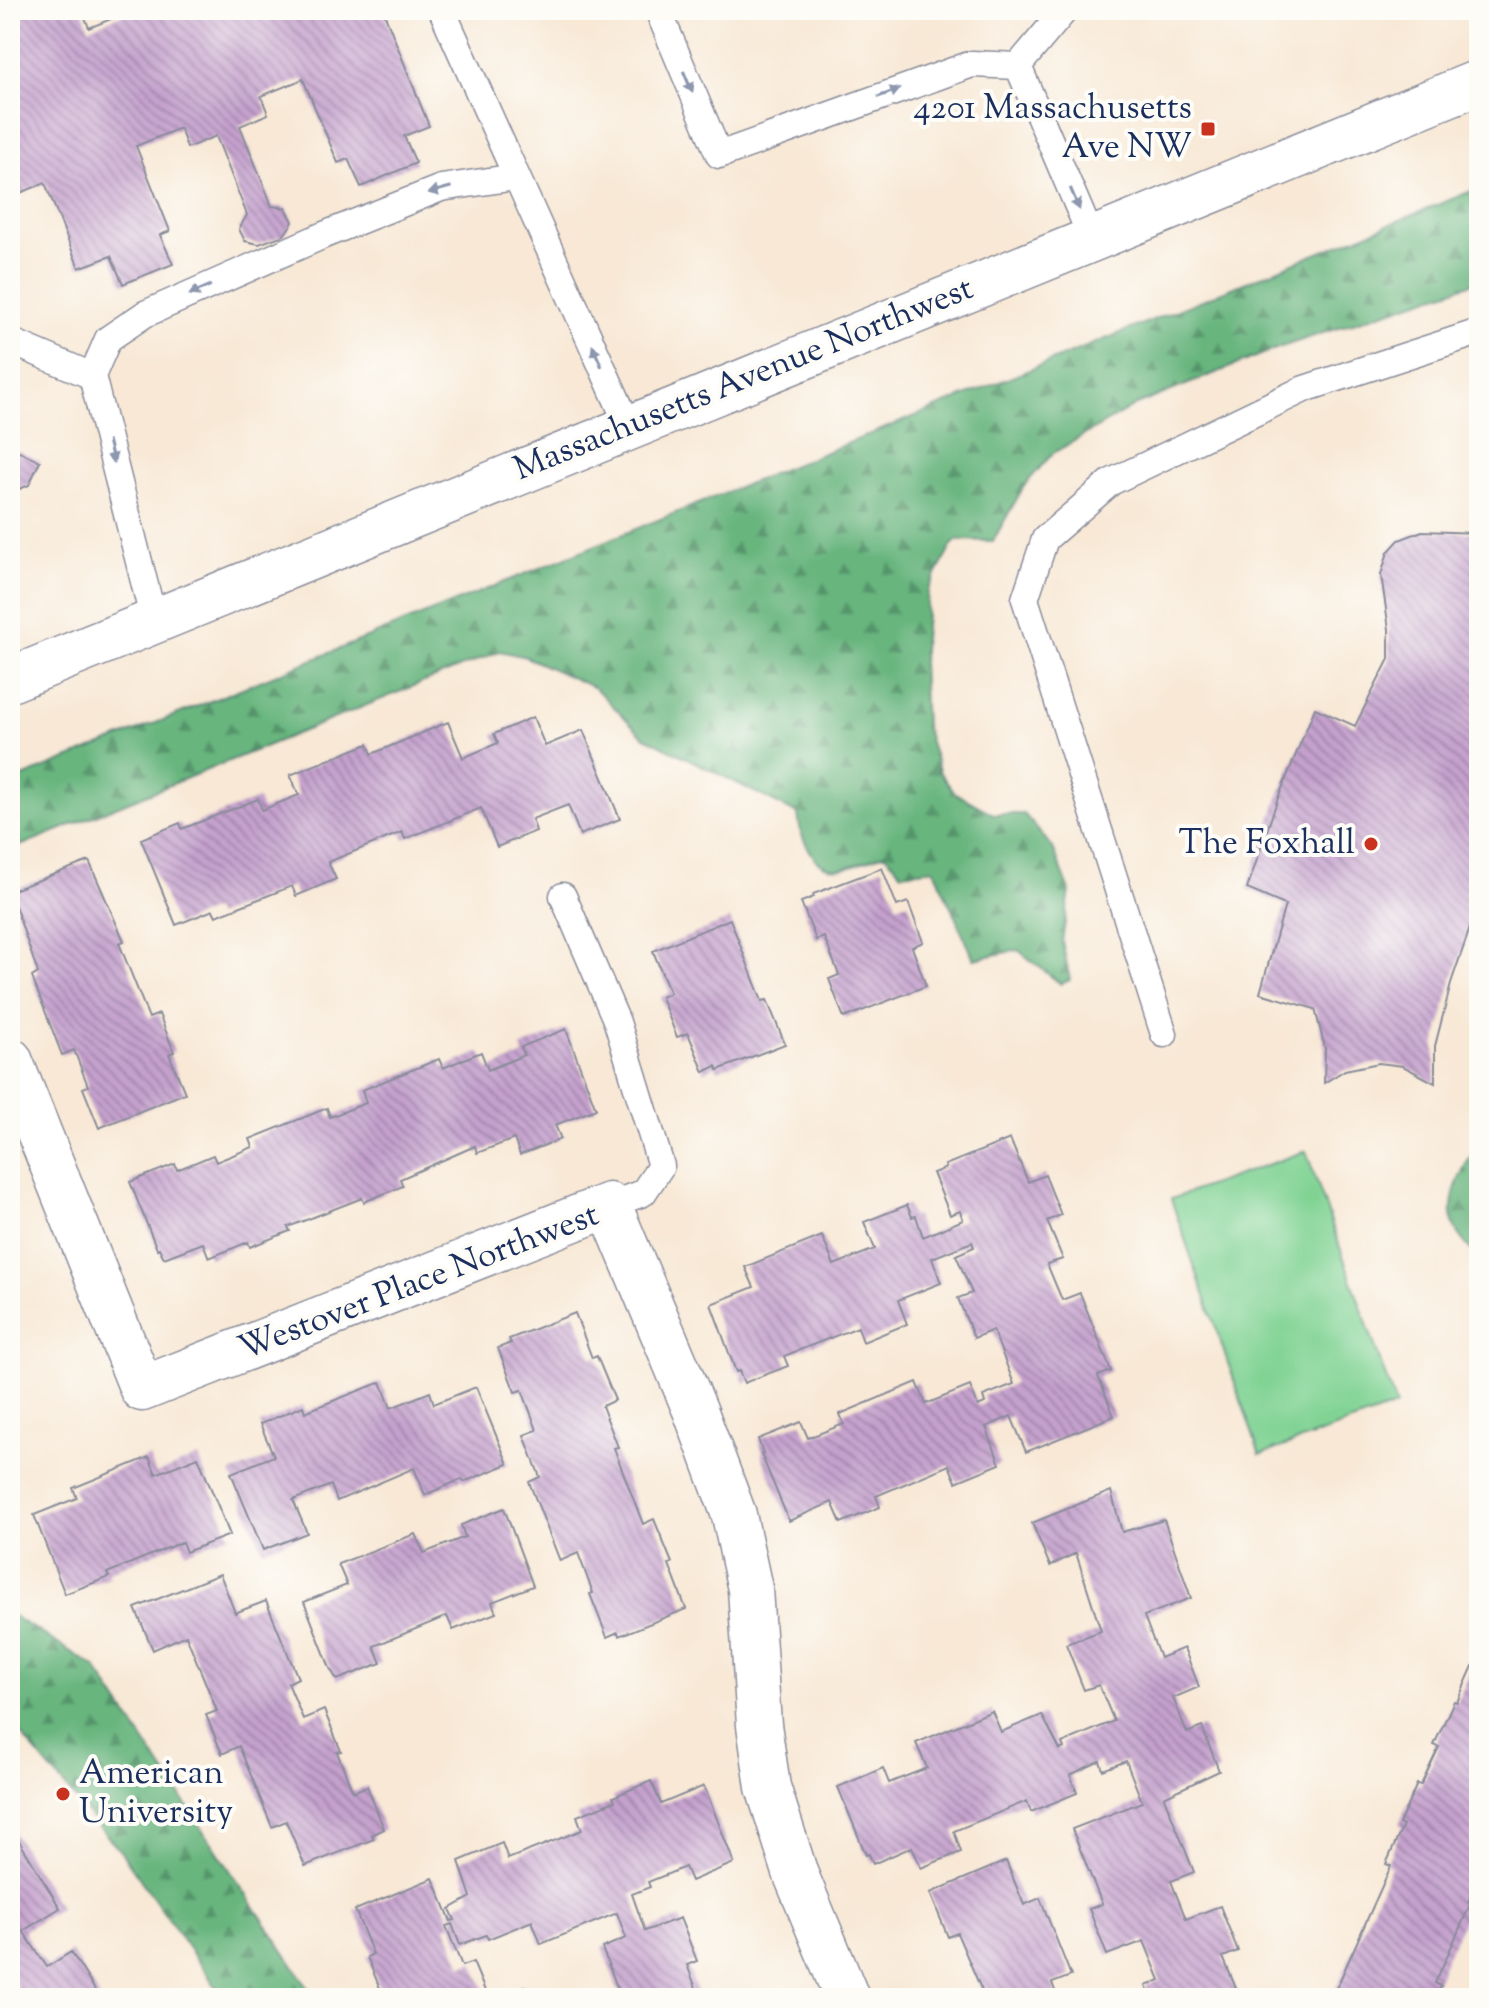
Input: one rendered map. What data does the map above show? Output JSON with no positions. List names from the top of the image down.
{
  "streets": {
    "street": ["Massachusetts Avenue Northwest", "Westover Place Northwest"]
  },
  "places": {
    "transit": ["4201 Massachusetts Ave NW"],
    "other": ["The Foxhall", "American University"]
  }
}
